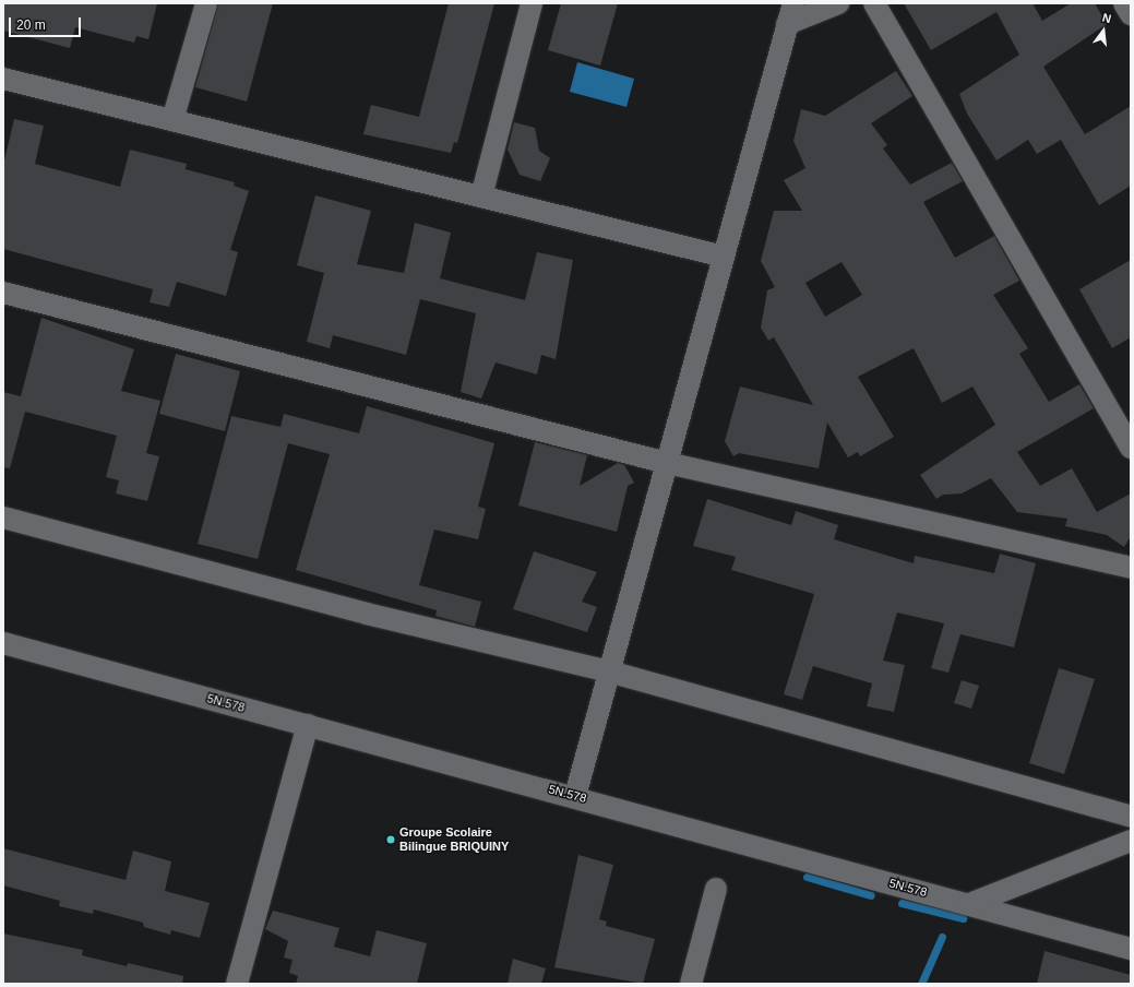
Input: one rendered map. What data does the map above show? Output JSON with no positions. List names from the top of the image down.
{
  "streets": {
    "street": ["5N.578"]
  },
  "places": ["Groupe Scolaire Bilingue BRIQUINY"],
  "scale_bar": "20 m",
  "north": "top"
}
